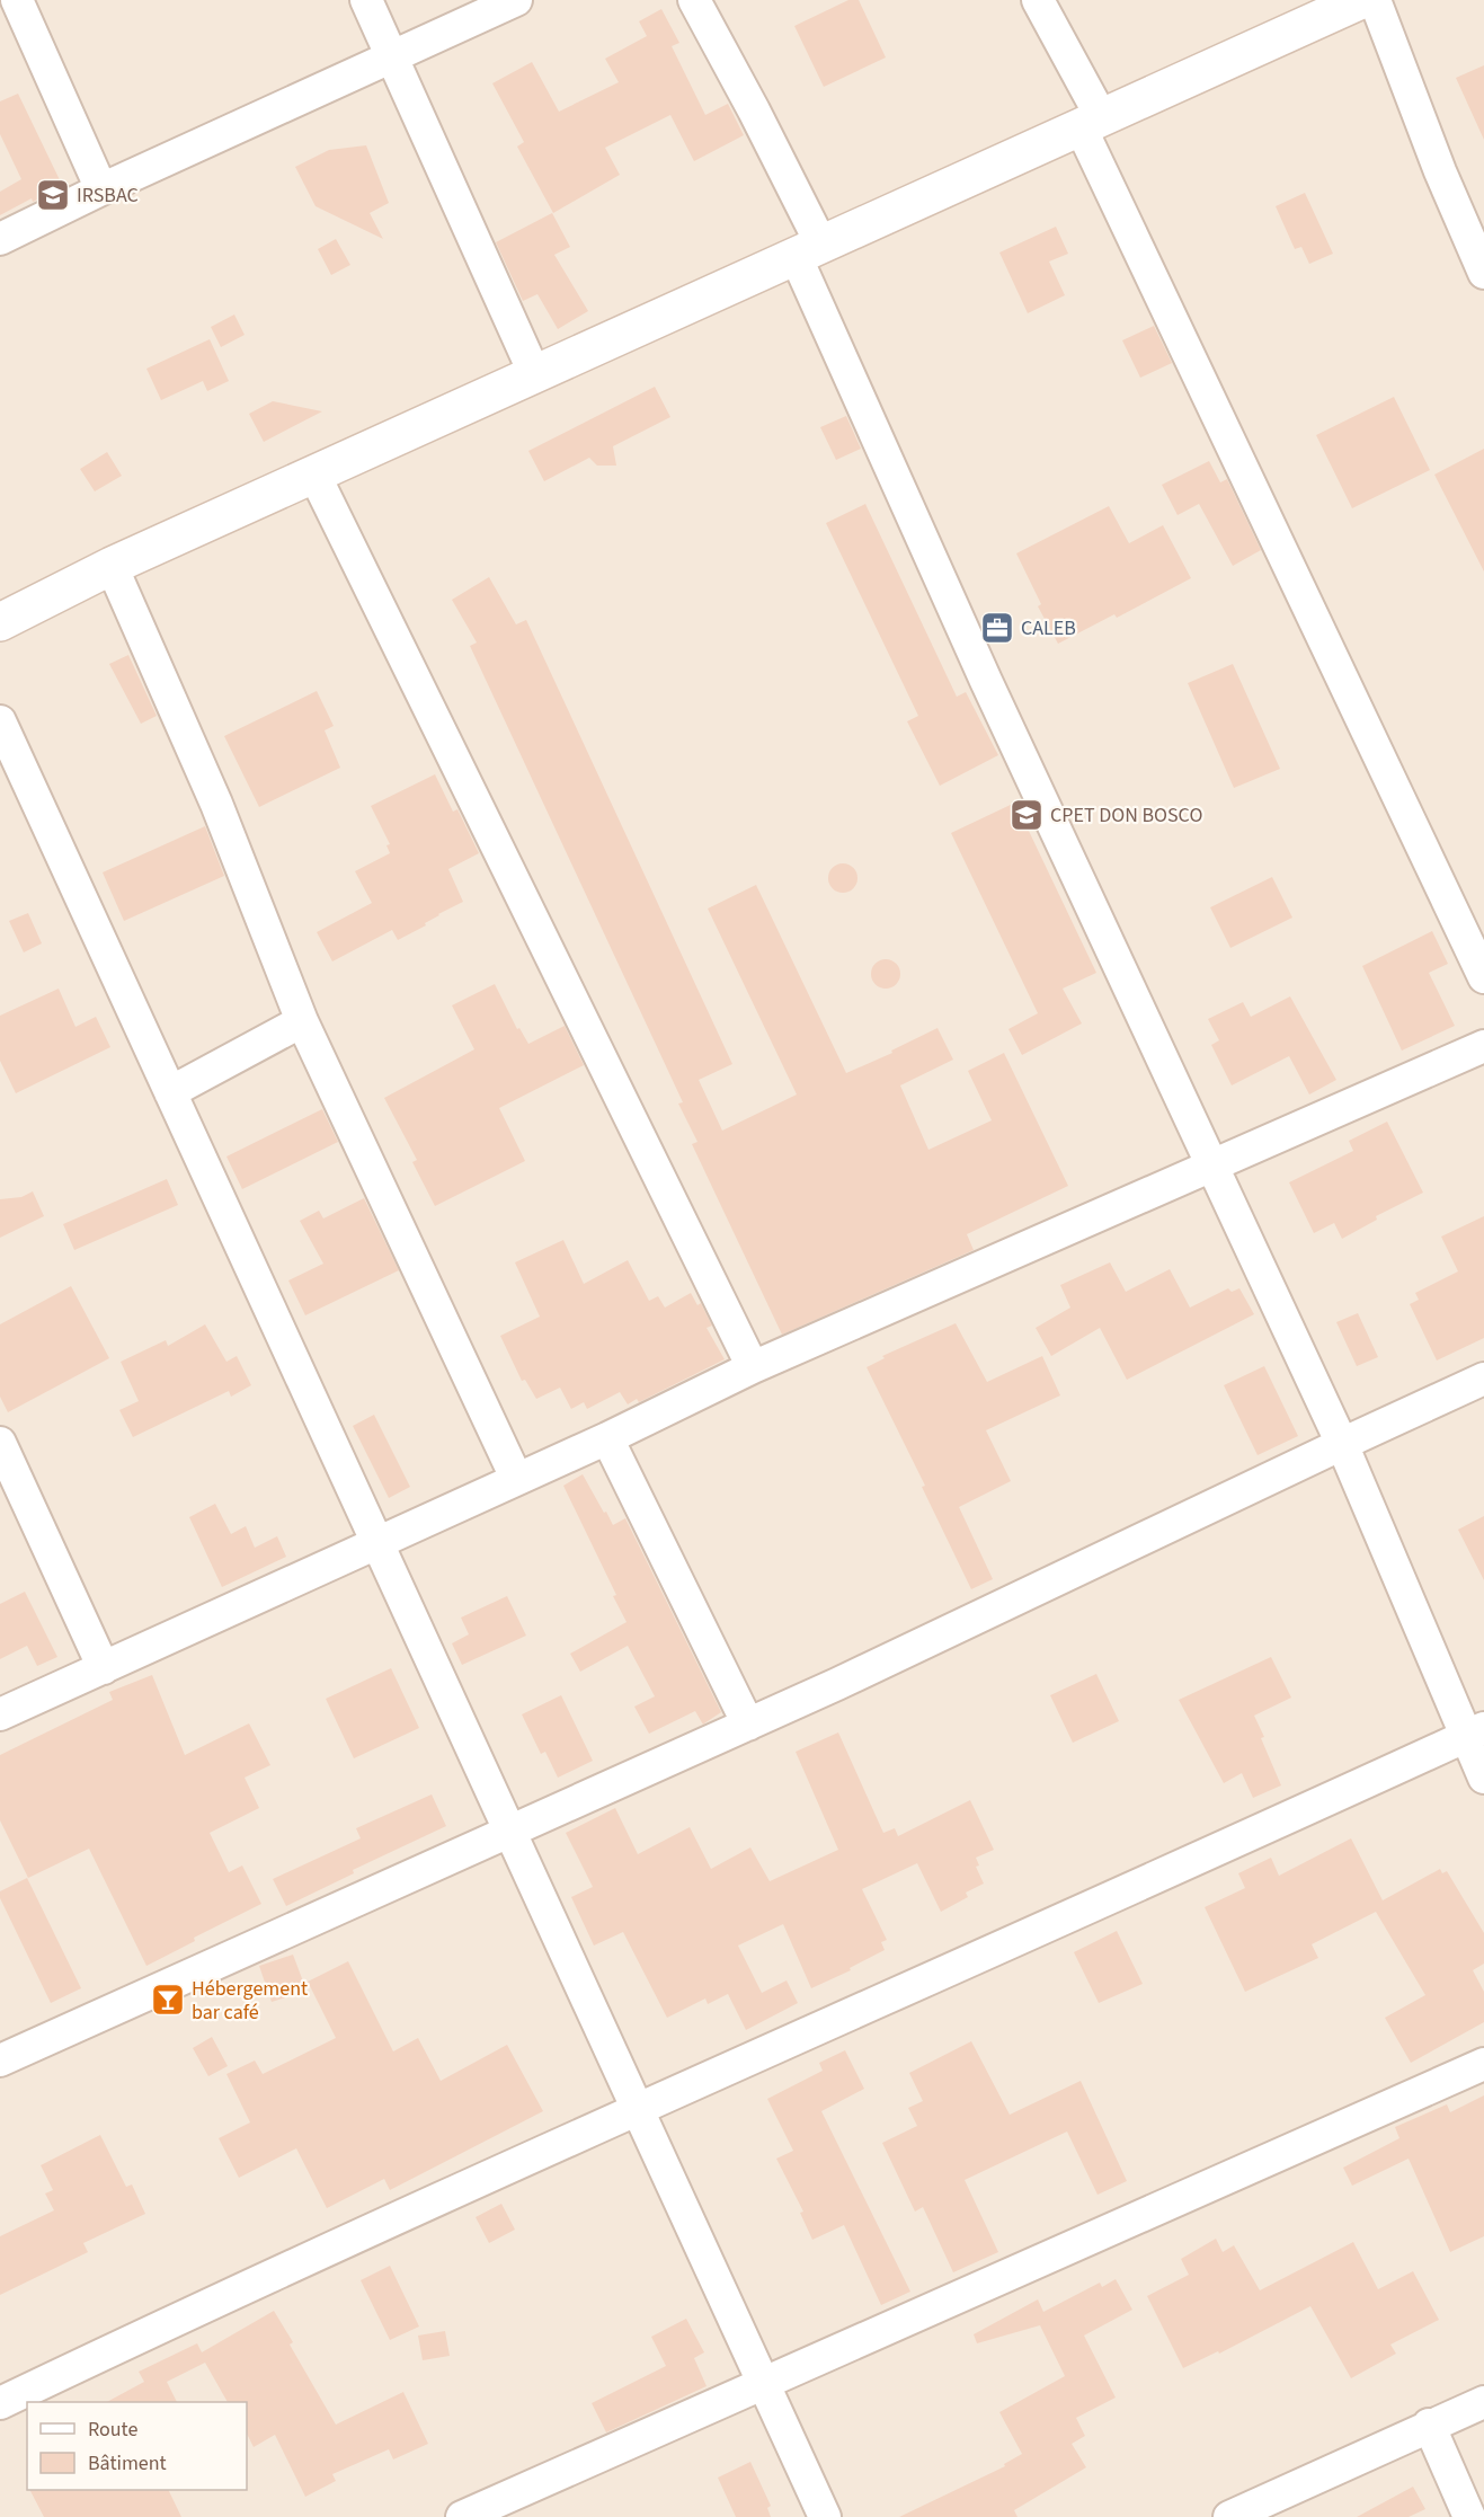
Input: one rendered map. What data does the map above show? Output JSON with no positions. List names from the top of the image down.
{
  "places": {
    "school or university": ["IRSBAC", "CPET DON BOSCO"],
    "office": ["CALEB"],
    "bar": ["Hébergement bar café"]
  },
  "legend": ["Route", "Bâtiment"]
}
